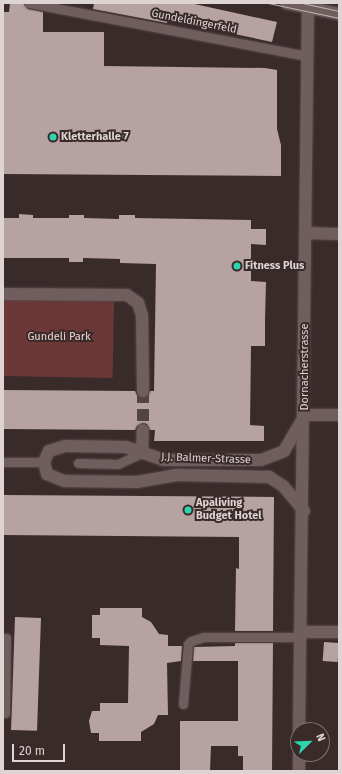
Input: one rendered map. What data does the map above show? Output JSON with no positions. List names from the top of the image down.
{
  "streets": {
    "street": ["Dornacherstrasse", "J.J. Balmer-Strasse"],
    "lane": ["Gundeldingerfeld"]
  },
  "crossings": [
    ["Gundeldingerfeld", "Dornacherstrasse"],
    ["Dornacherstrasse", "J.J. Balmer-Strasse"]
  ],
  "parks": ["Gundeli Park"],
  "places": ["Kletterhalle 7", "Fitness Plus", "Apaliving Budget Hotel"],
  "scale_bar": "20 m",
  "north": "top right"
}
